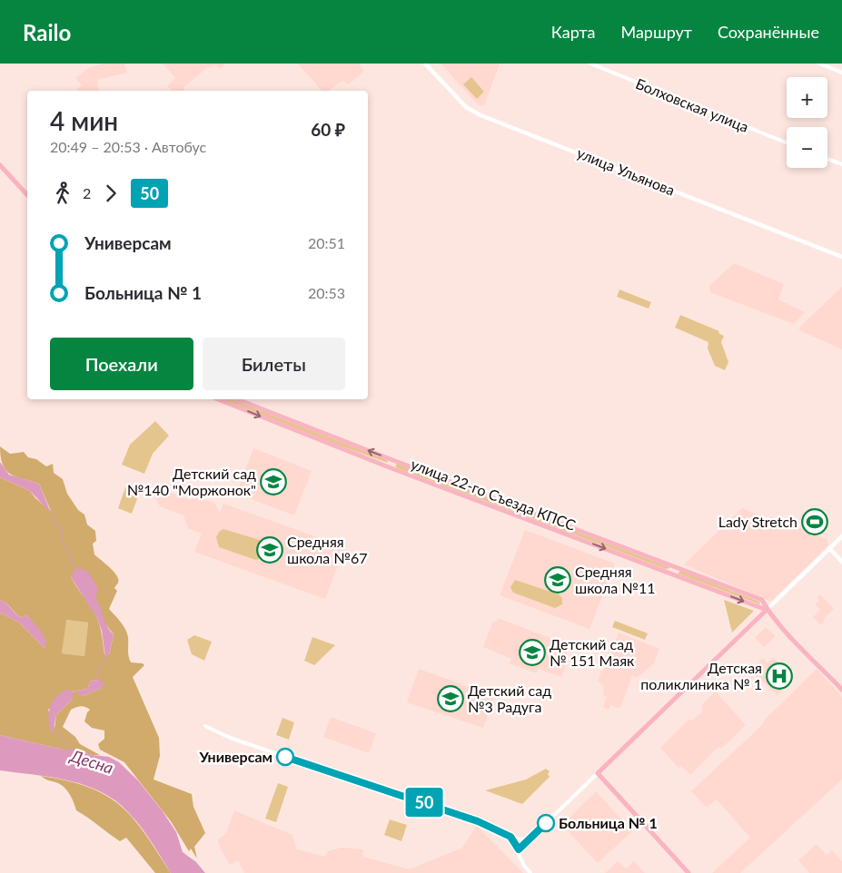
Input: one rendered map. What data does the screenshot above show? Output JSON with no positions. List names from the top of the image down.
{
  "streets": {
    "main road": ["улица Ульянова", "улица 22-го Съезда КПСС"],
    "street": ["Болховская улица"]
  },
  "water": ["Десна"],
  "places": {
    "school or university": [
      "Детский сад №140 \"Моржонок\"",
      "Средняя школа №67",
      "Средняя школа №11",
      "Детский сад № 151 Маяк",
      "Детский сад №3 Радуга"
    ],
    "sports": ["Lady Stretch"],
    "hospital": ["Детская поликлиника № 1"],
    "other": ["Универсам", "Больница № 1"]
  },
  "lines": ["bus line 50"],
  "page": {
    "header": "Railo",
    "nav": ["Карта", "Маршрут", "Сохранённые"],
    "on_map": "50",
    "map_buttons": ["+", "−"],
    "heading": ["4 мин", "20:49 – 20:53 · Автобус", "60 ₽"],
    "legs": ["2", "50"],
    "list": [
      {
        "name": "Универсам",
        "value": "20:51"
      },
      {
        "name": "Больница № 1",
        "value": "20:53"
      }
    ],
    "buttons": ["Поехали", "Билеты"]
  }
}
